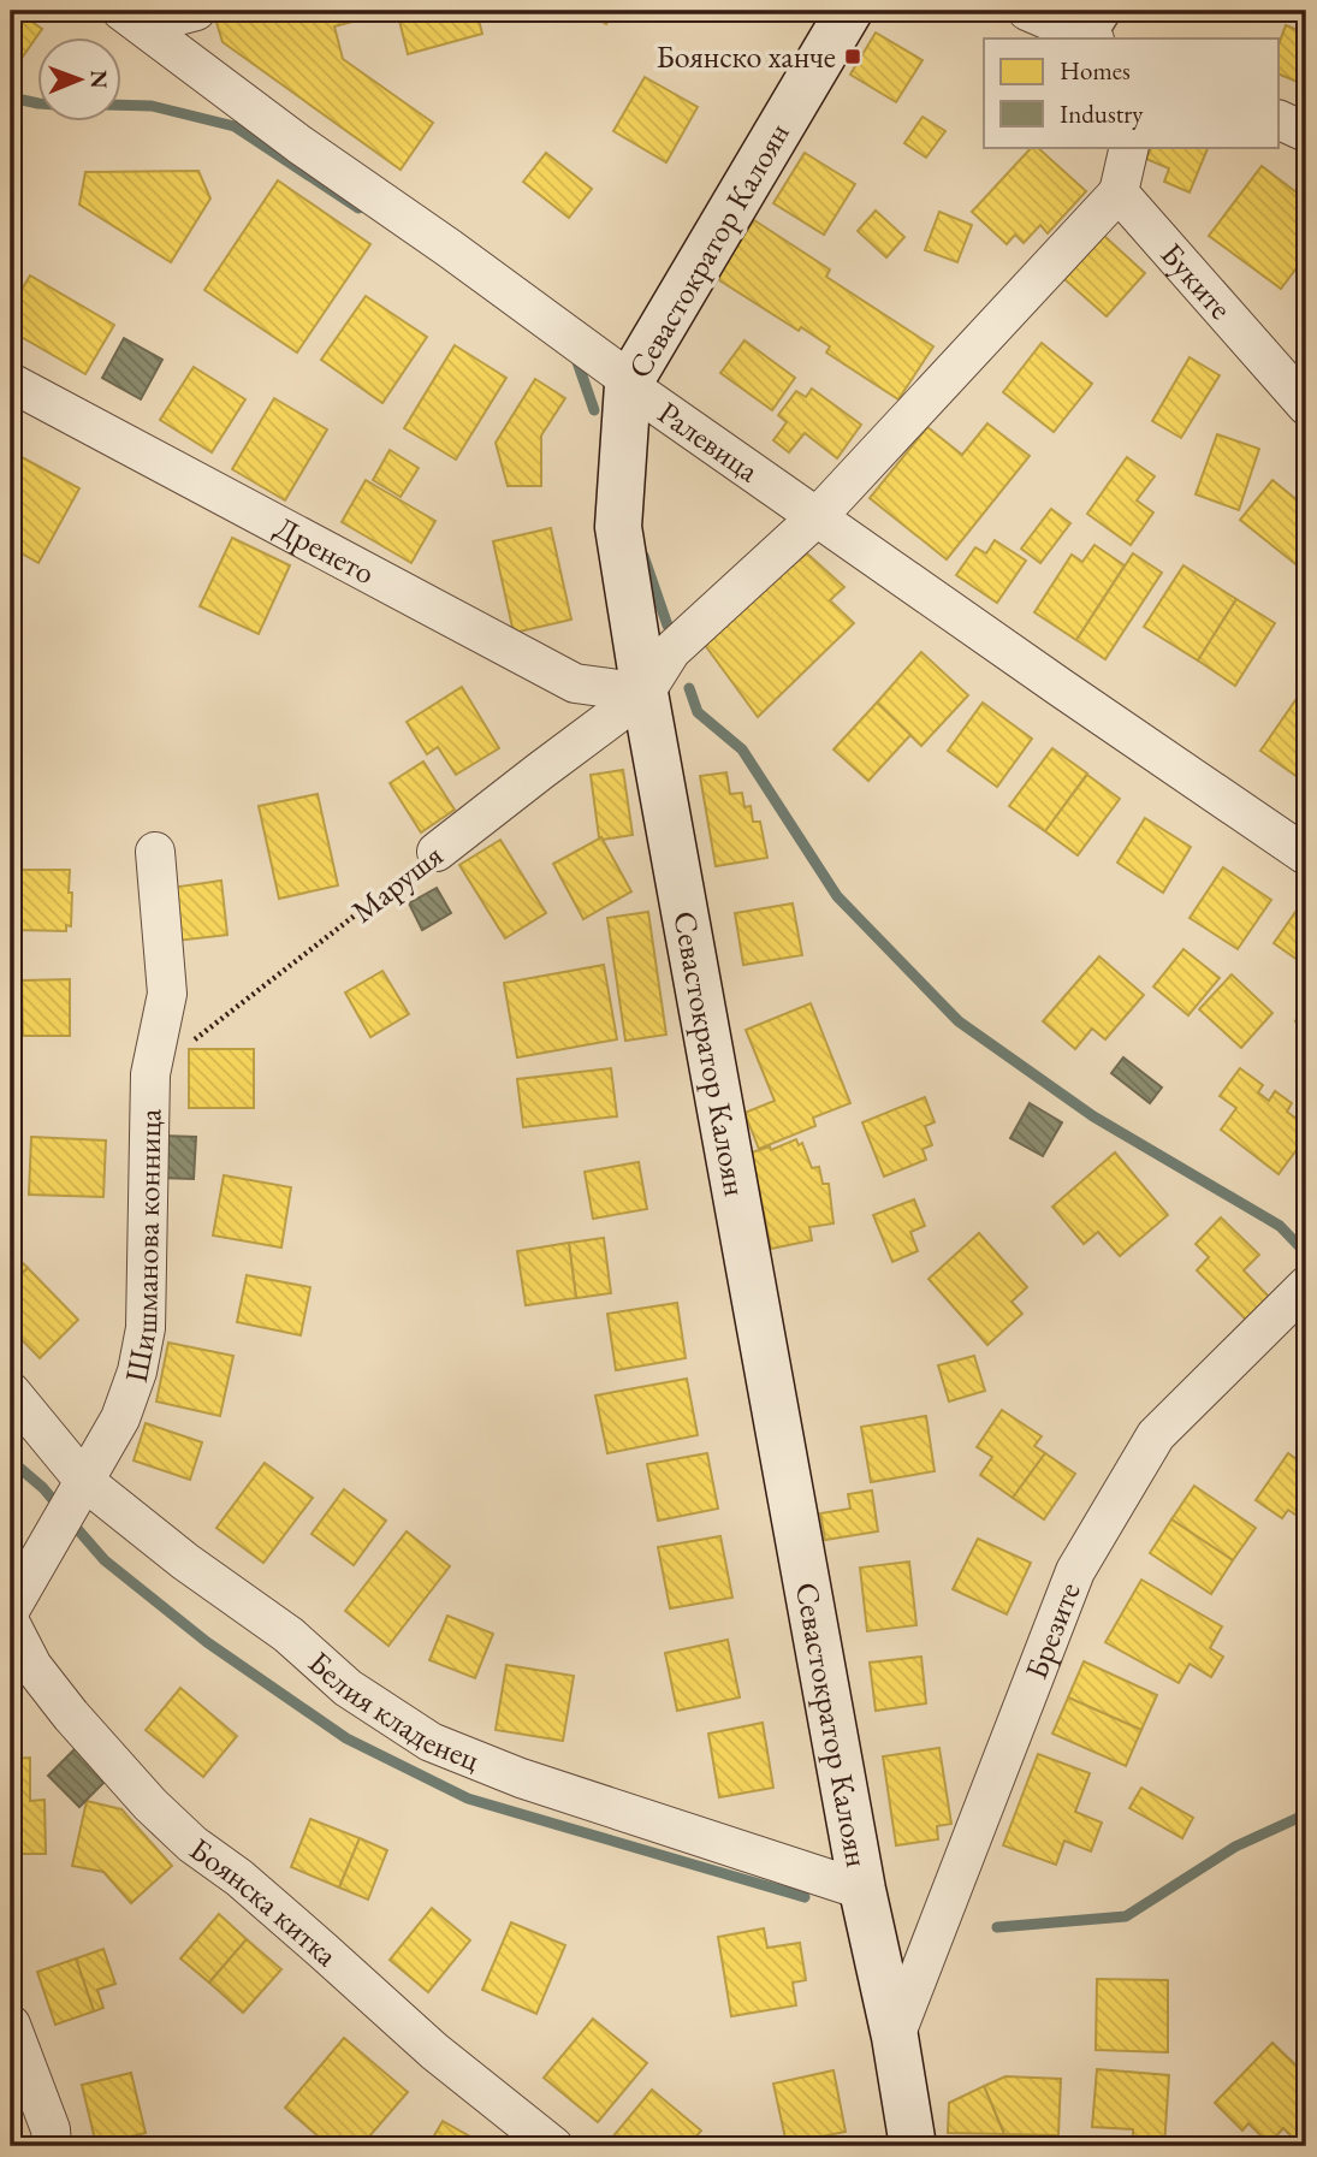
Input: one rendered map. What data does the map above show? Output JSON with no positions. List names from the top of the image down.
{
  "streets": {
    "main road": ["Севастократор Калоян"],
    "street": [
      "Буките",
      "Ралевица",
      "Дренето",
      "Марушя",
      "Шишманова конница",
      "Брезите",
      "Белия кладенец",
      "Боянска китка"
    ]
  },
  "crossings": [
    ["Севастократор Калоян", "Ралевица"],
    ["Севастократор Калоян", "Дренето"],
    ["Севастократор Калоян", "Марушя"],
    ["Севастократор Калоян", "Брезите"],
    ["Севастократор Калоян", "Белия кладенец"],
    ["Дренето", "Марушя"],
    ["Марушя", "Шишманова конница"],
    ["Шишманова конница", "Белия кладенец"]
  ],
  "places": {
    "transit": ["Боянско ханче"]
  },
  "legend": ["Homes", "Industry"],
  "north": "right"
}
